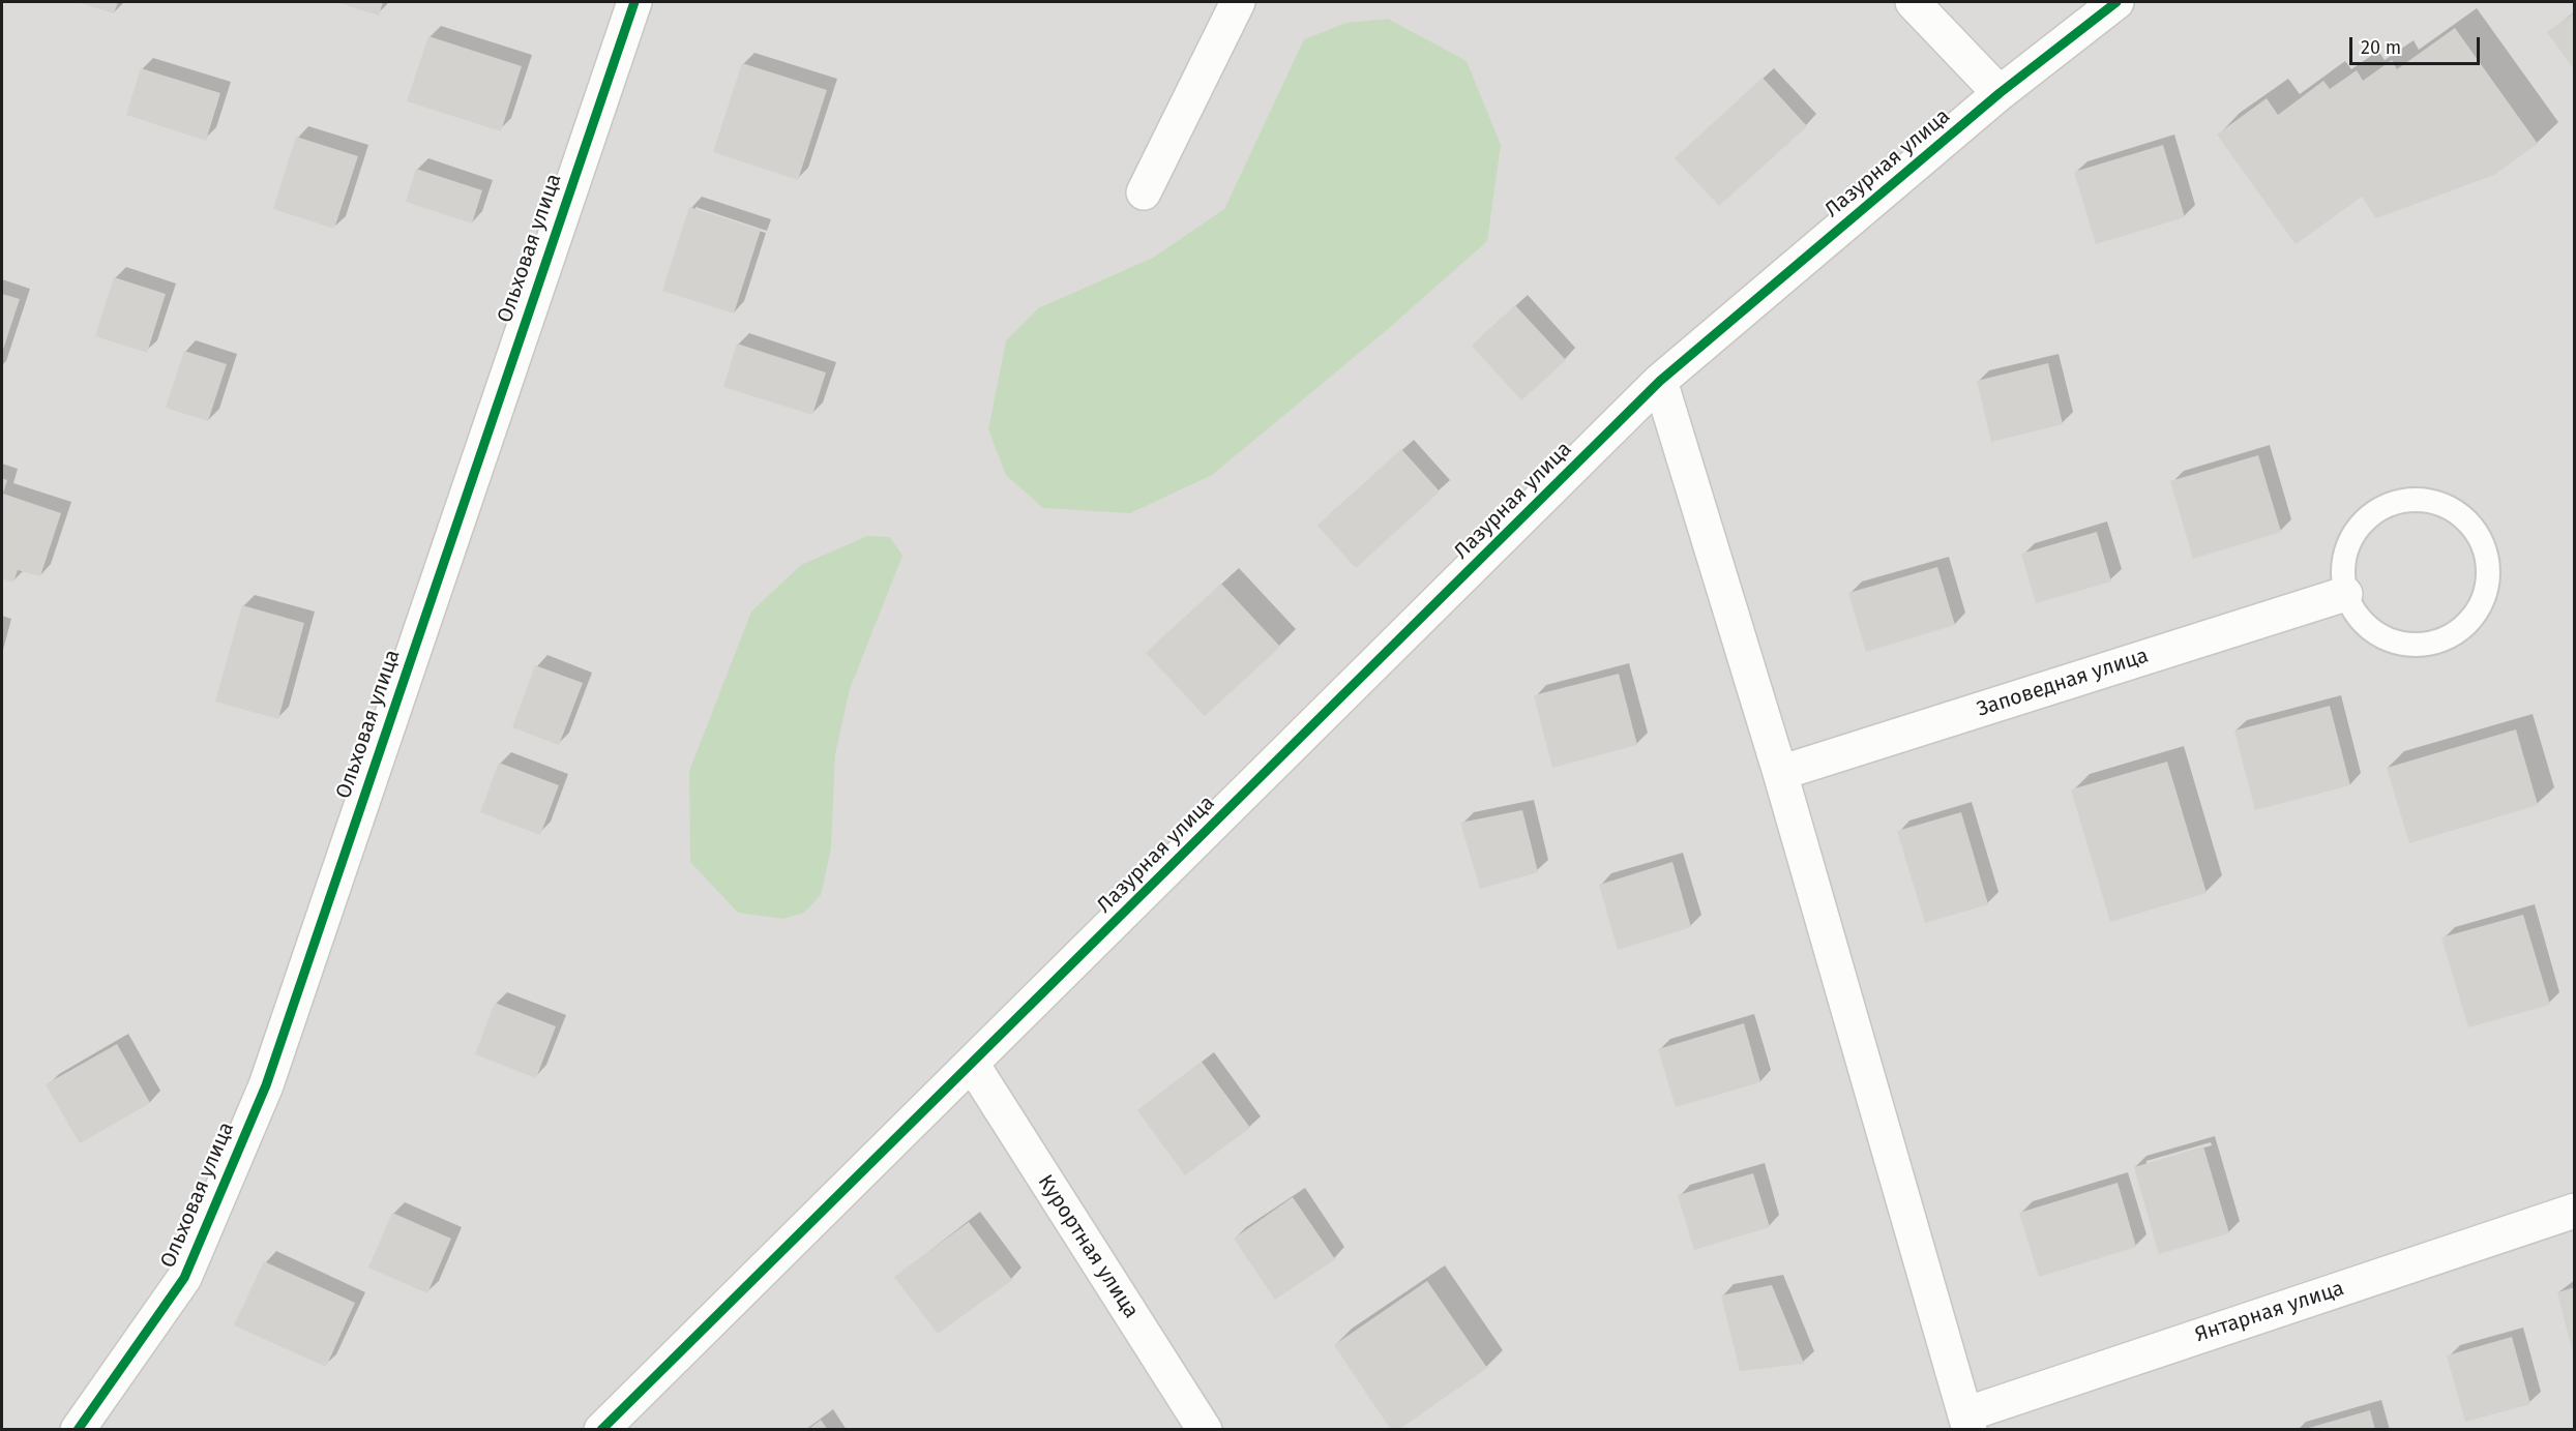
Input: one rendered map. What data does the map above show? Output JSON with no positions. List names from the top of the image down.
{
  "streets": {
    "street": [
      "Лазурная улица",
      "Ольховая улица",
      "Заповедная улица",
      "Курортная улица",
      "Янтарная улица"
    ]
  },
  "crossings": [
    ["Лазурная улица", "Курортная улица"]
  ],
  "scale_bar": "20 m"
}
